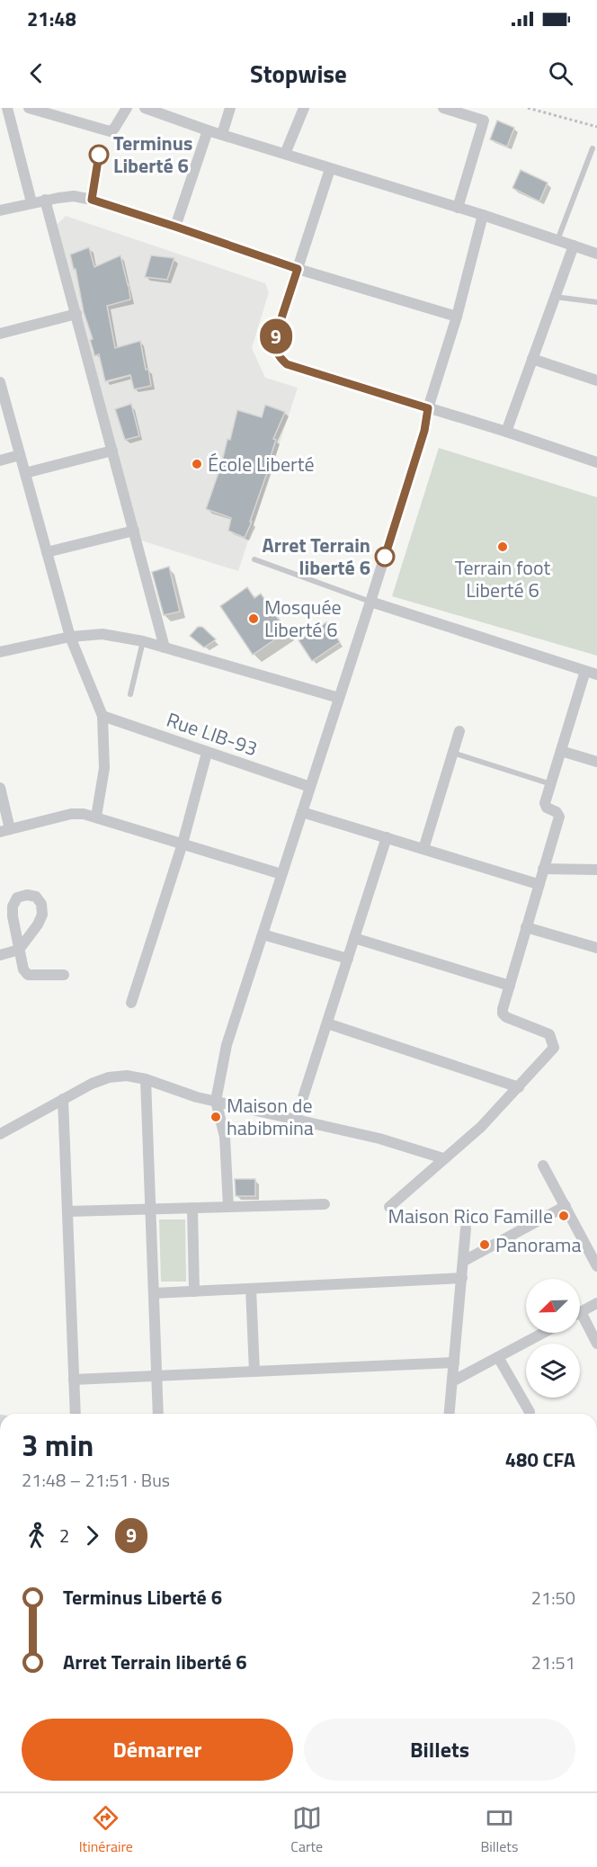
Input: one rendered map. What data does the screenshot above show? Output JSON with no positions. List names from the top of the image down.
{
  "streets": {
    "street": ["Rue LIB-93"]
  },
  "places": [
    "Terminus Liberté 6",
    "École Liberté",
    "Terrain foot Liberté 6",
    "Arret Terrain liberté 6",
    "Mosquée Liberté 6",
    "Maison de habibmina",
    "Maison Rico Famille",
    "Panorama"
  ],
  "lines": ["bus line 9"],
  "north": "bottom left",
  "page": {
    "status": "21:48",
    "header": "Stopwise",
    "on_map": "9",
    "heading": ["3 min", "21:48 – 21:51 · Bus", "480 CFA"],
    "legs": ["2", "9"],
    "list": [
      {
        "name": "Terminus Liberté 6",
        "value": "21:50"
      },
      {
        "name": "Arret Terrain liberté 6",
        "value": "21:51"
      }
    ],
    "buttons": ["Démarrer", "Billets"],
    "tabs": ["Itinéraire", "Carte", "Billets"]
  }
}
